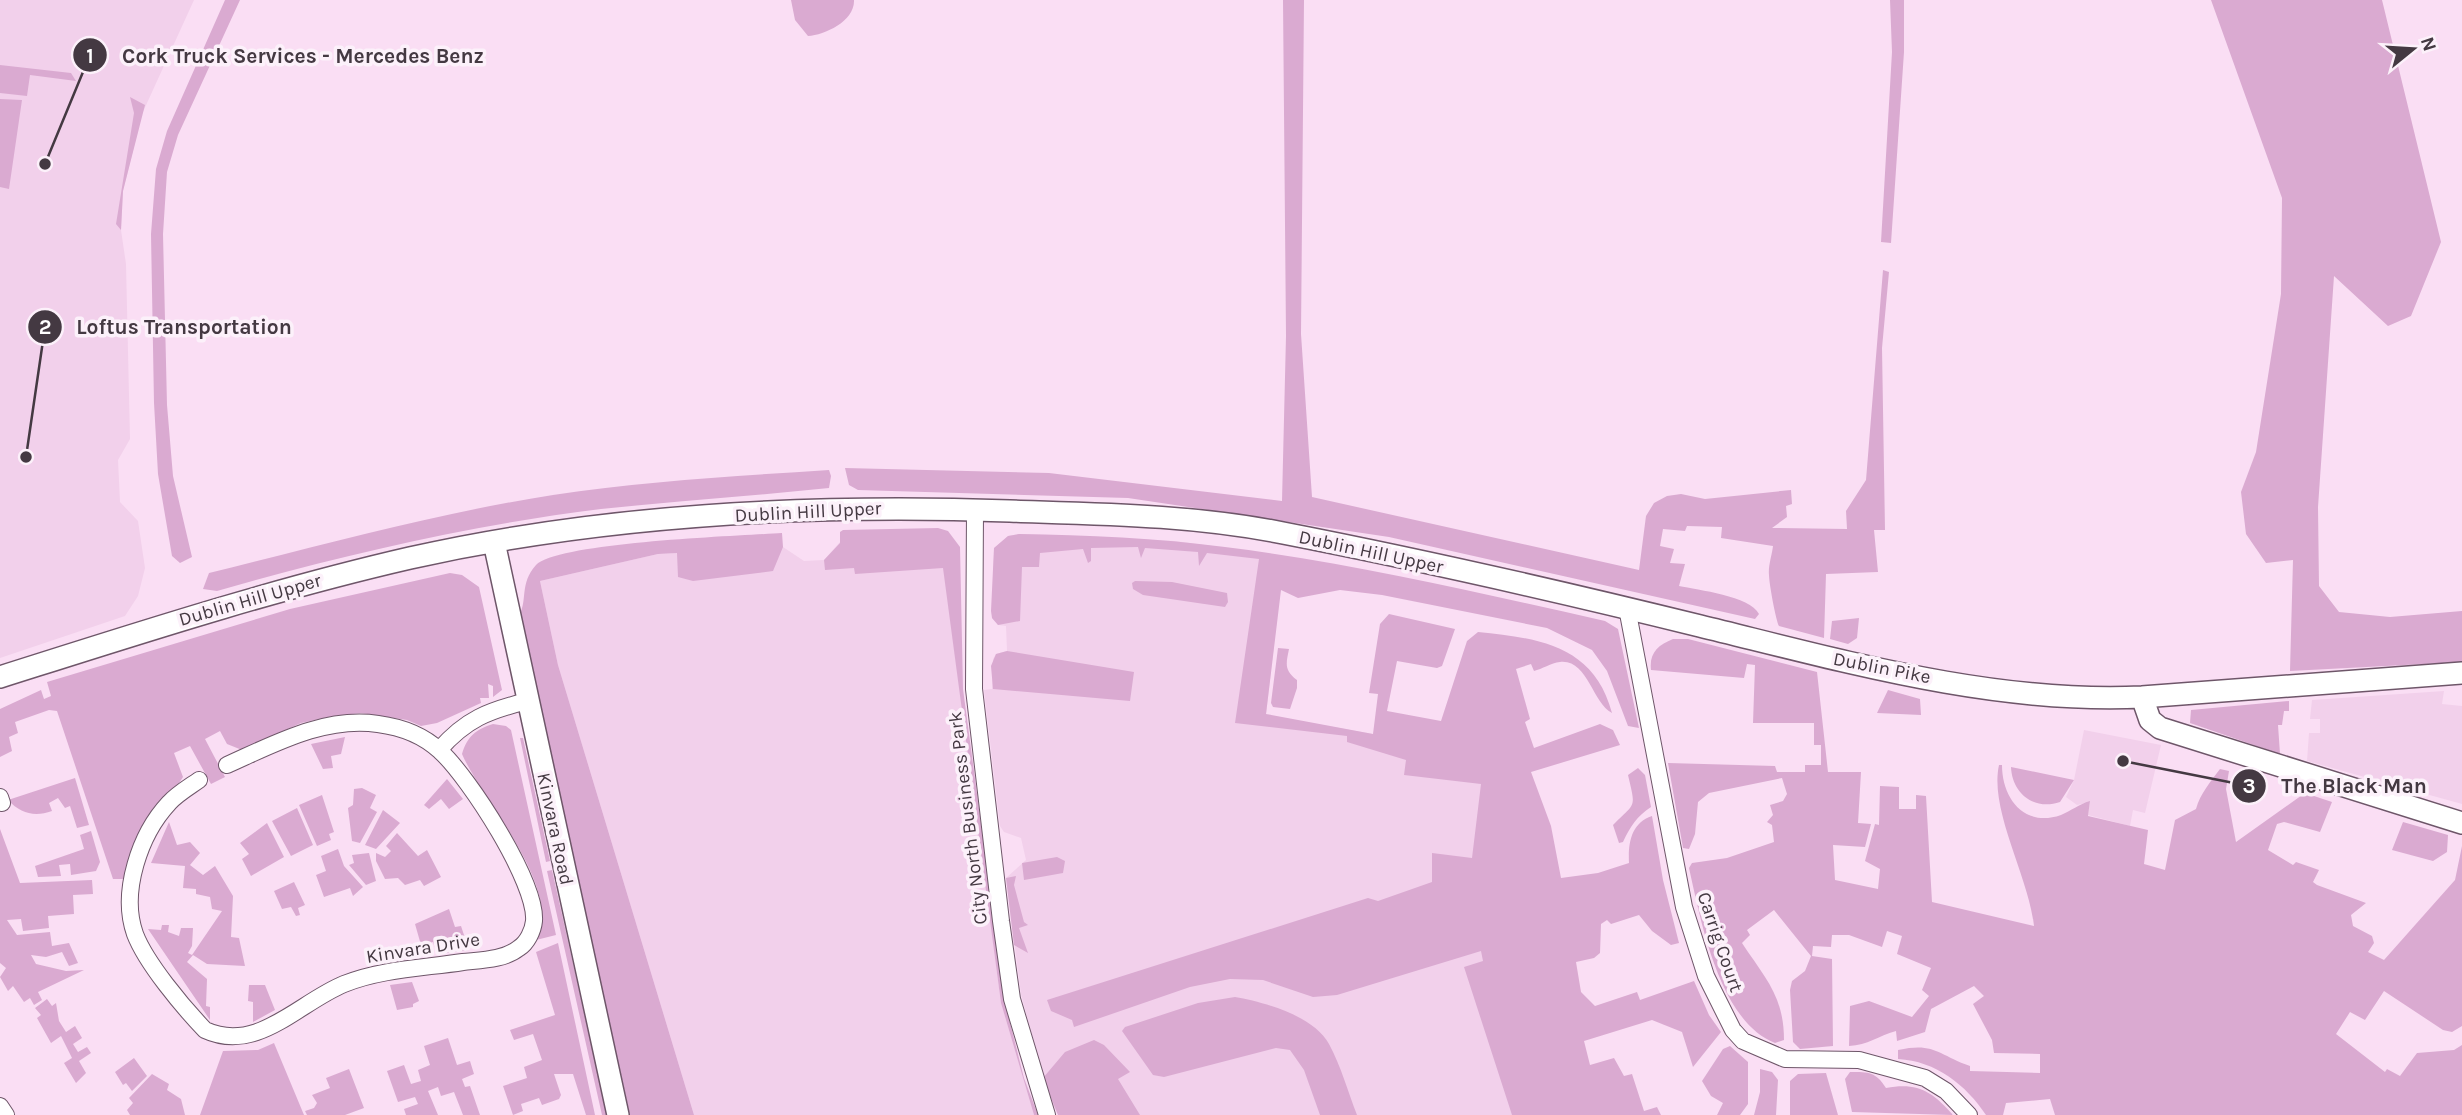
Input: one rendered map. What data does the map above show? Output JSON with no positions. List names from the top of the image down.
{
  "streets": {
    "street": [
      "Dublin Hill Upper",
      "Dublin Pike",
      "City North Business Park",
      "Kinvara Road",
      "Carrig Court",
      "Kinvara Drive"
    ]
  },
  "crossings": [
    ["Dublin Hill Upper", "Dublin Pike"],
    ["Dublin Hill Upper", "City North Business Park"],
    ["Dublin Hill Upper", "Kinvara Road"],
    ["Dublin Hill Upper", "Carrig Court"],
    ["Dublin Pike", "Carrig Court"]
  ],
  "places": ["Cork Truck Services - Mercedes Benz", "Loftus Transportation", "The Black Man"],
  "north": "right"
}
